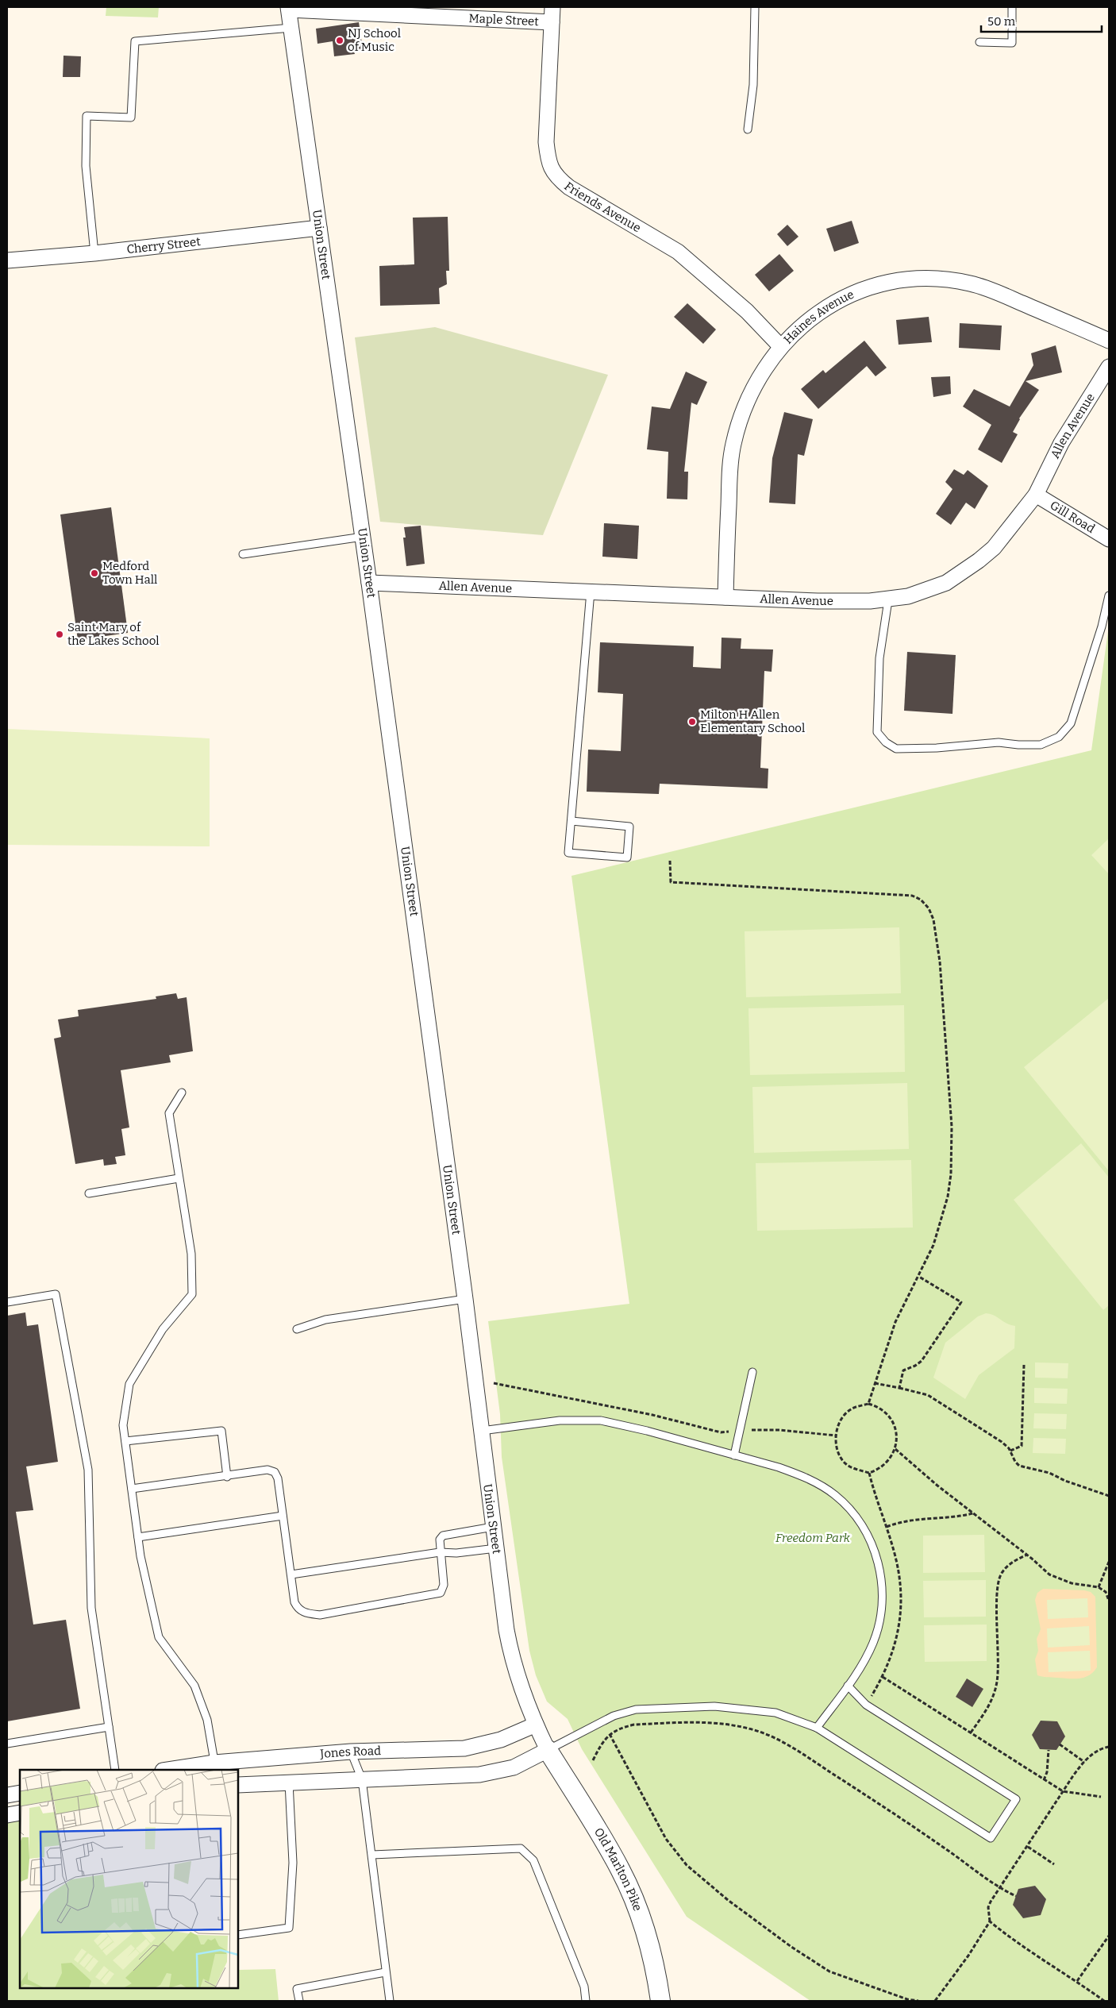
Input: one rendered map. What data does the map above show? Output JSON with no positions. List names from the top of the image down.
{
  "streets": {
    "street": [
      "Maple Street",
      "Friends Avenue",
      "Union Street",
      "Cherry Street",
      "Haines Avenue",
      "Allen Avenue",
      "Gill Road",
      "Jones Road",
      "Old Marlton Pike"
    ]
  },
  "crossings": [
    ["Maple Street", "Friends Avenue"],
    ["Maple Street", "Union Street"],
    ["Friends Avenue", "Haines Avenue"],
    ["Union Street", "Cherry Street"],
    ["Union Street", "Allen Avenue"],
    ["Union Street", "Jones Road"],
    ["Union Street", "Old Marlton Pike"],
    ["Haines Avenue", "Allen Avenue"],
    ["Allen Avenue", "Gill Road"]
  ],
  "parks": ["Freedom Park"],
  "places": [
    "NJ School of Music",
    "Medford Town Hall",
    "Saint Mary of the Lakes School",
    "Milton H Allen Elementary School"
  ],
  "scale_bar": "50 m"
}
